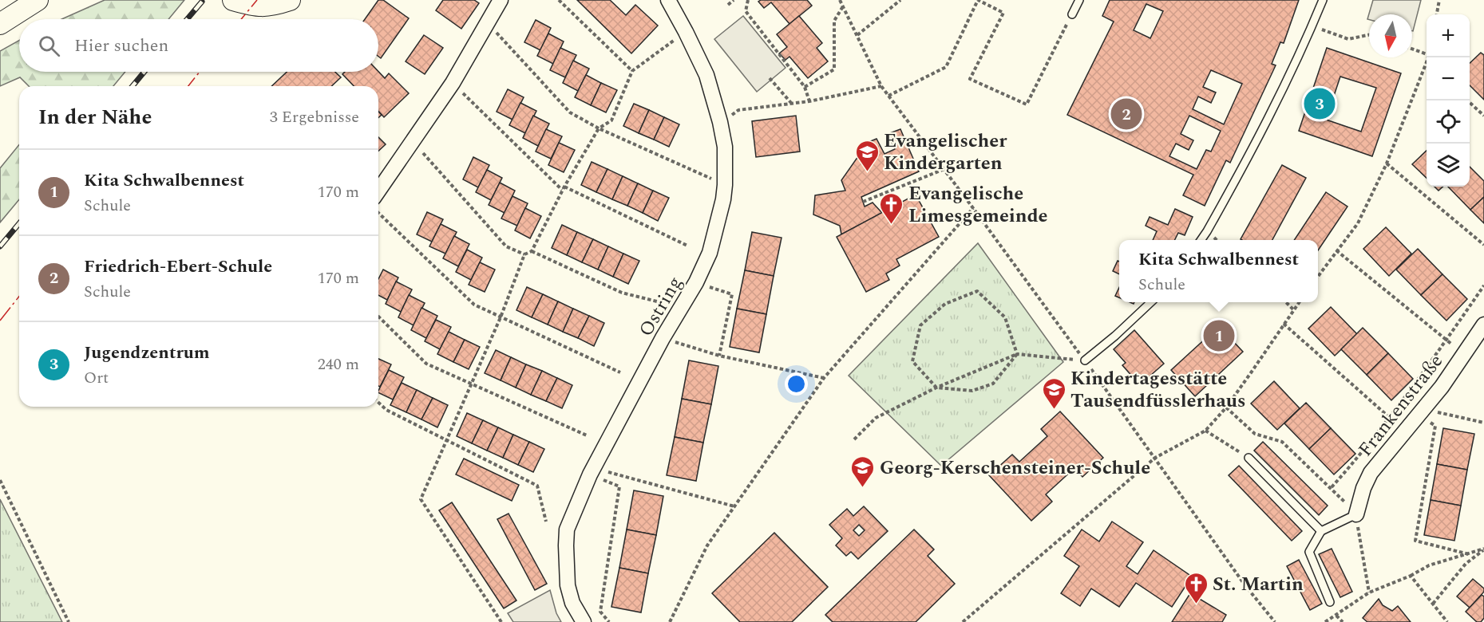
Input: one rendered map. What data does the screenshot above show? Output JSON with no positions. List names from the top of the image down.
{
  "streets": {
    "street": ["Ostring", "Frankenstraße"]
  },
  "places": {
    "school or university": ["Evangelischer Kindergarten", "Kindertagesstätte Tausendfüsslerhaus", "Georg-Kerschensteiner-Schule"],
    "church": ["Evangelische Limesgemeinde", "St. Martin"]
  },
  "north": "bottom",
  "page": {
    "map_buttons": ["+", "−"],
    "search": "Hier suchen",
    "pins": ["3", "2", "1"],
    "heading": ["In der Nähe", "3 Ergebnisse"],
    "list": [
      {
        "mark": "1",
        "name": "Kita Schwalbennest",
        "note": "Schule",
        "value": "170 m"
      },
      {
        "mark": "2",
        "name": "Friedrich-Ebert-Schule",
        "note": "Schule",
        "value": "170 m"
      },
      {
        "mark": "3",
        "name": "Jugendzentrum",
        "note": "Ort",
        "value": "240 m"
      }
    ],
    "popup": ["Kita Schwalbennest", "Schule"]
  }
}
